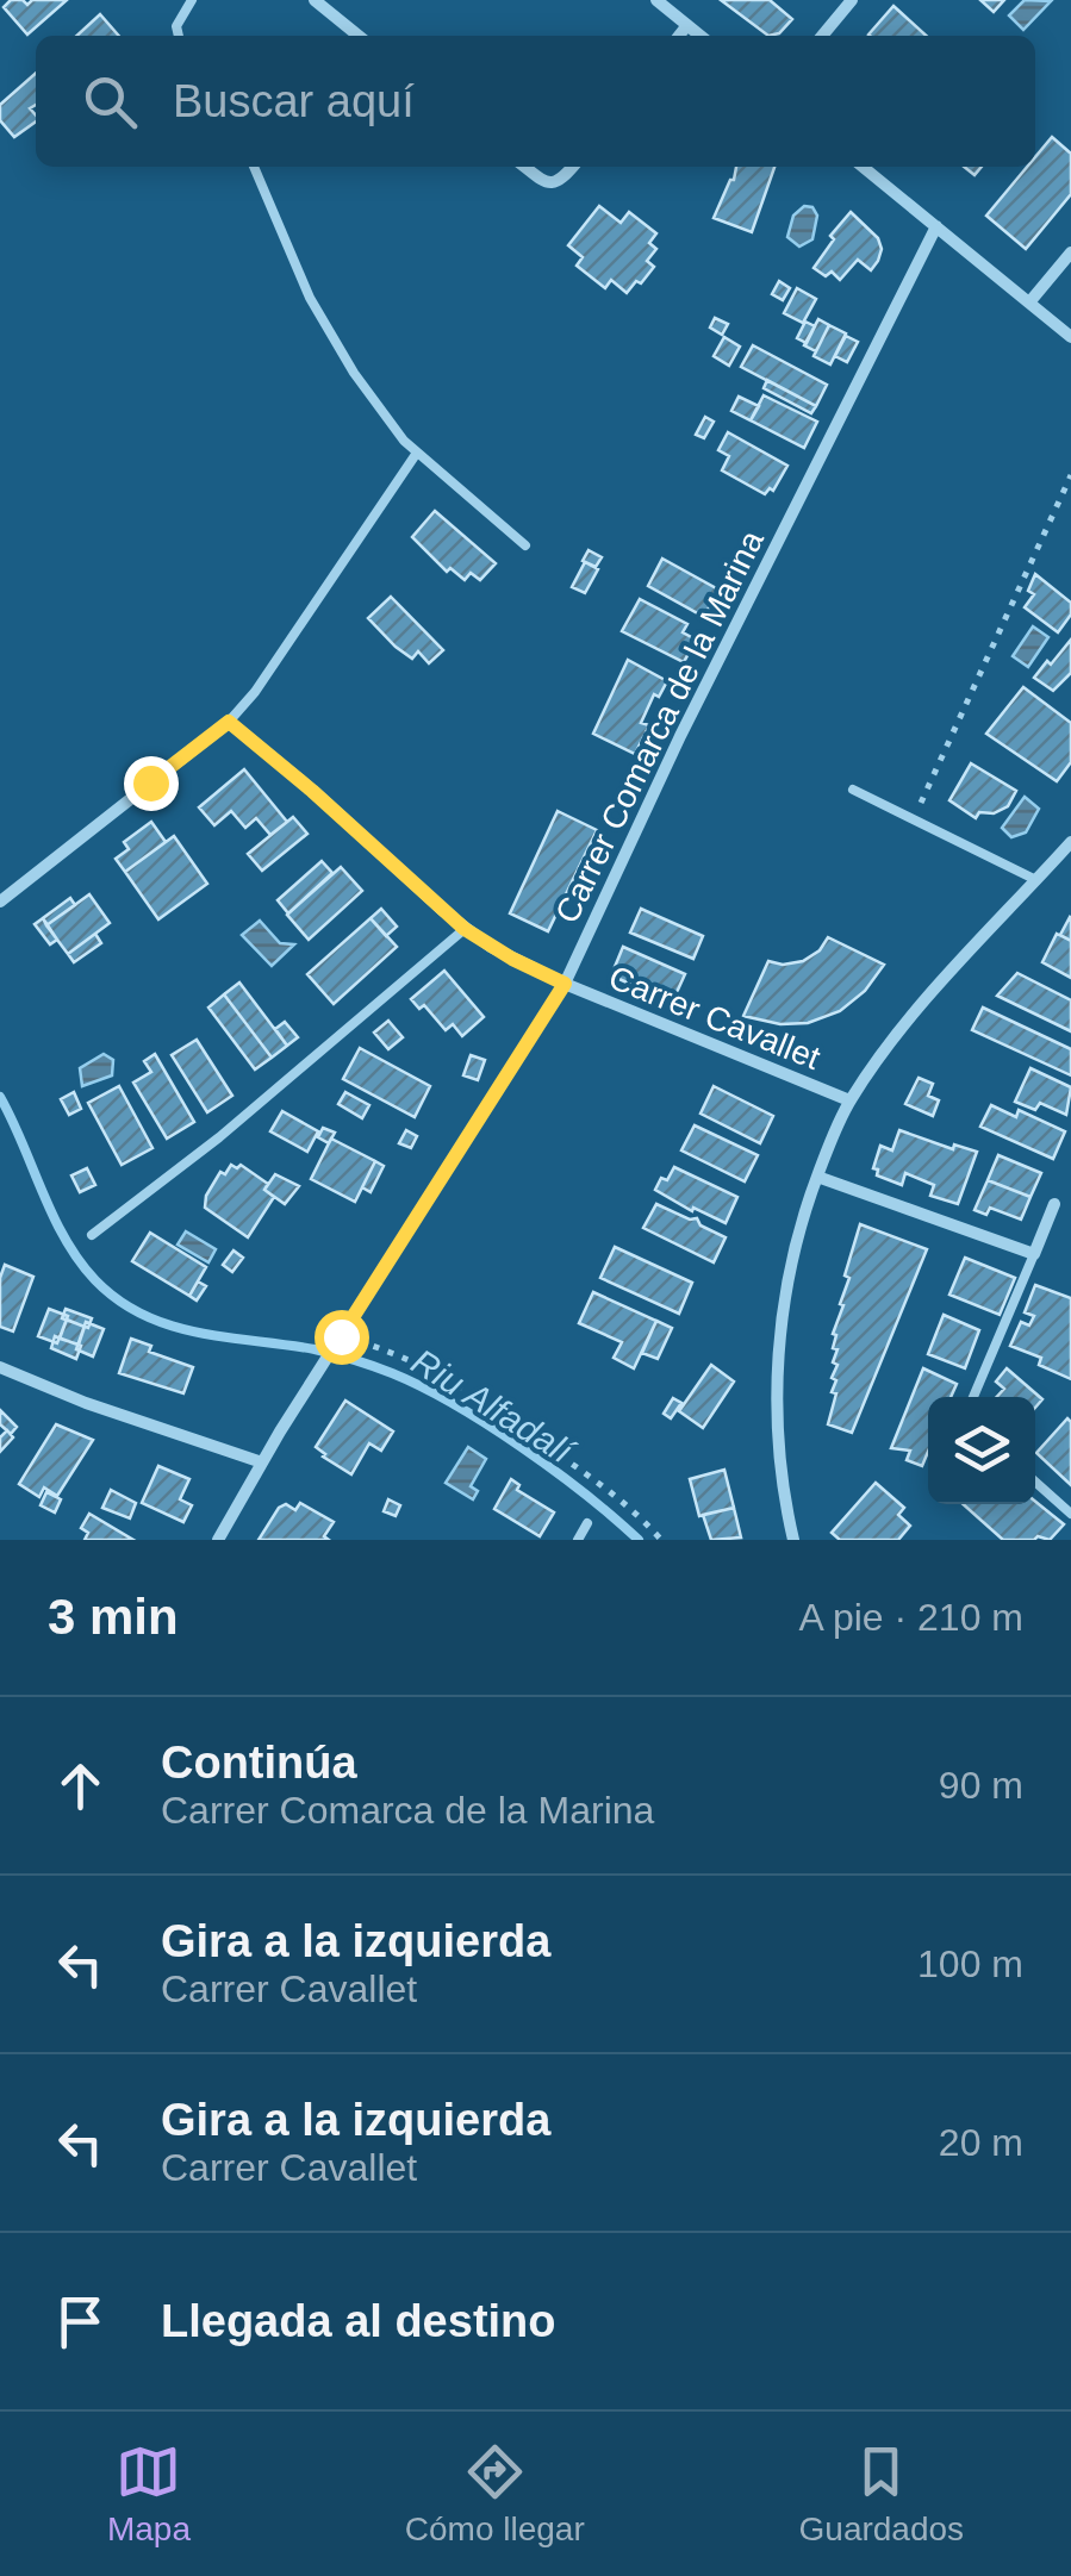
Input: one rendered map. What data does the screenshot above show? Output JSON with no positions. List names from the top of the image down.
{
  "streets": {
    "street": ["Carrer Comarca de la Marina", "Carrer Cavallet"]
  },
  "crossings": [
    ["Carrer Comarca de la Marina", "Carrer Cavallet"]
  ],
  "water": ["Riu Alfadalí"],
  "page": {
    "search": "Buscar aquí",
    "heading": ["3 min", "A pie · 210 m"],
    "list": [
      ["Continúa", "Carrer Comarca de la Marina", "90 m"],
      ["Gira a la izquierda", "Carrer Cavallet", "100 m"],
      ["Gira a la izquierda", "Carrer Cavallet", "20 m"],
      "Llegada al destino"
    ],
    "nav": ["Mapa", "Cómo llegar", "Guardados"]
  }
}
